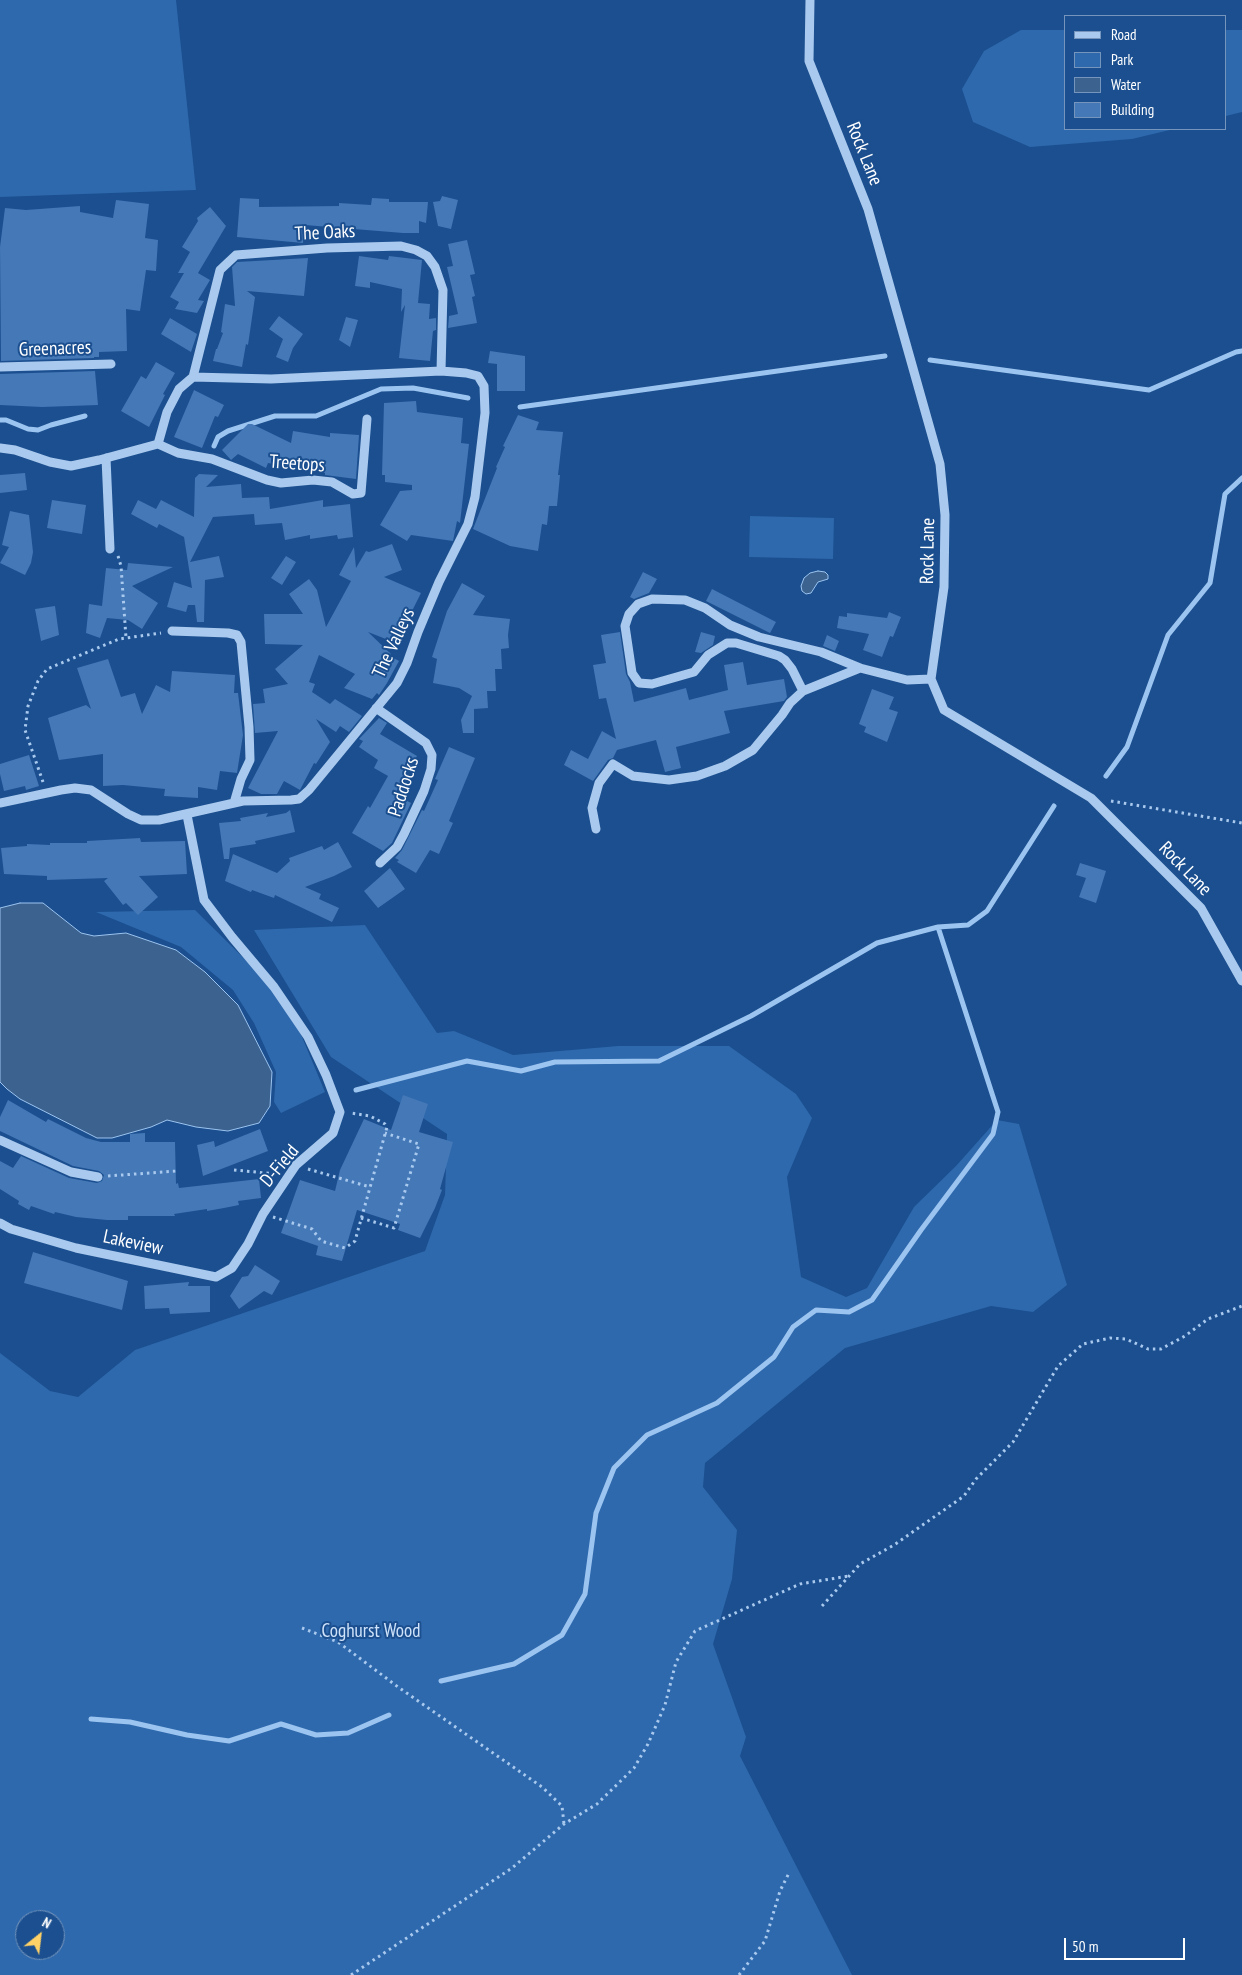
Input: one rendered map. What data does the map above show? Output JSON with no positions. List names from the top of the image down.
{
  "streets": {
    "street": [
      "Rock Lane",
      "The Oaks",
      "Greenacres",
      "Treetops",
      "The Valleys",
      "Paddocks",
      "D-Field",
      "Lakeview"
    ]
  },
  "crossings": [
    ["The Oaks", "The Valleys"],
    ["The Valleys", "Paddocks"],
    ["D-Field", "Lakeview"]
  ],
  "parks": ["Coghurst Wood"],
  "legend": [
    "Road",
    "Park",
    "Water",
    "Building"
  ],
  "scale_bar": "50 m",
  "north": "top right"
}
